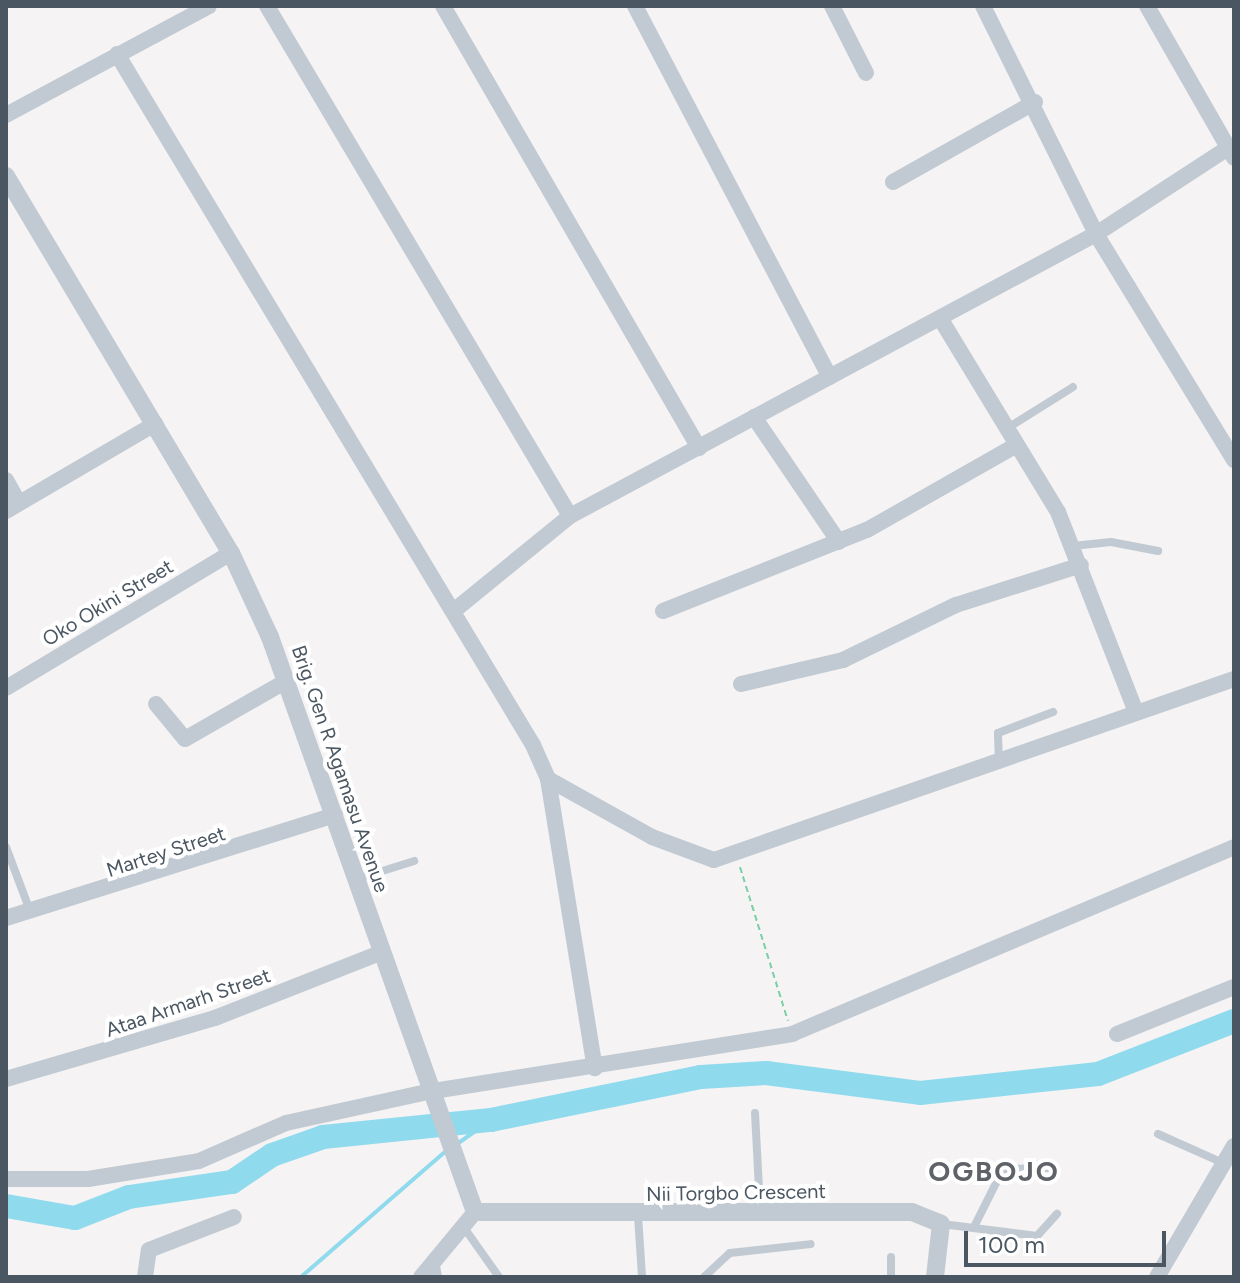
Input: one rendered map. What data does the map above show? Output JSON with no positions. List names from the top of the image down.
{
  "streets": {
    "street": [
      "Oko Okini Street",
      "Brig. Gen R Agamasu Avenue",
      "Martey Street",
      "Ataa Armarh Street",
      "Nii Torgbo Crescent"
    ]
  },
  "crossings": [
    ["Oko Okini Street", "Brig. Gen R Agamasu Avenue"],
    ["Brig. Gen R Agamasu Avenue", "Martey Street"],
    ["Brig. Gen R Agamasu Avenue", "Ataa Armarh Street"],
    ["Brig. Gen R Agamasu Avenue", "Nii Torgbo Crescent"]
  ],
  "districts": ["OGBOJO"],
  "scale_bar": "100 m"
}
